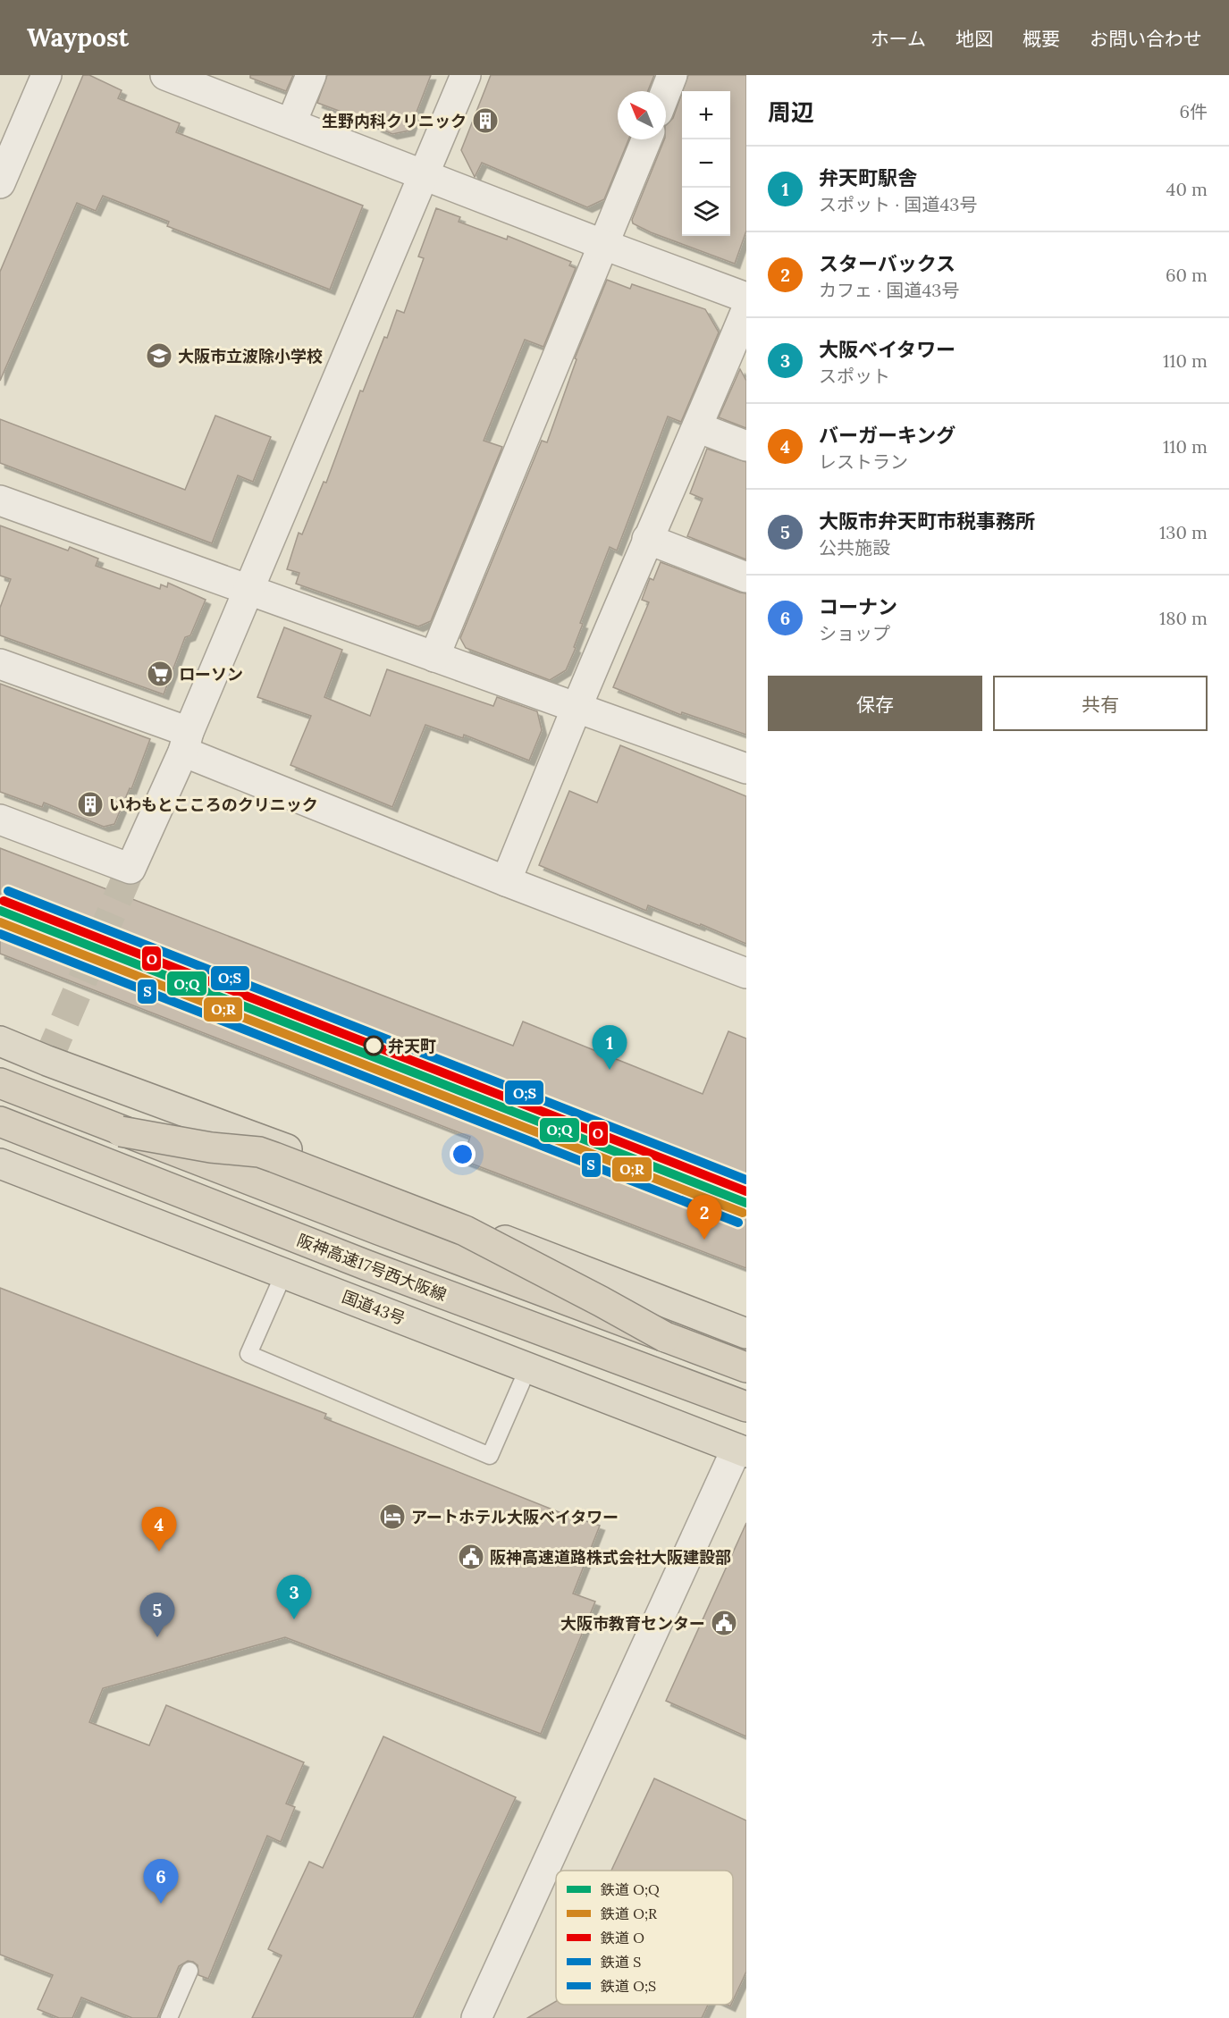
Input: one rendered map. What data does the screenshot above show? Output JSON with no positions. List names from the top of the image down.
{
  "streets": {
    "highway": ["阪神高速17号西大阪線", "国道43号"]
  },
  "places": {
    "building": ["生野内科クリニック", "いわもとこころのクリニック"],
    "school or university": ["大阪市立波除小学校"],
    "supermarket": ["ローソン"],
    "other": ["弁天町"],
    "hotel": ["アートホテル大阪ベイタワー"],
    "public building": ["阪神高速道路株式会社大阪建設部", "大阪市教育センター"]
  },
  "lines": [
    "rail line O;S",
    "rail line O",
    "rail line O;Q",
    "rail line O;R",
    "rail line S"
  ],
  "legend": [
    "鉄道 O;Q",
    "鉄道 O;R",
    "鉄道 O",
    "鉄道 S",
    "鉄道 O;S"
  ],
  "north": "top left",
  "page": {
    "header": "Waypost",
    "nav": [
      "ホーム",
      "地図",
      "概要",
      "お問い合わせ"
    ],
    "heading": ["周辺", "6件"],
    "map_buttons": ["+", "−"],
    "list": [
      {
        "mark": "1",
        "name": "弁天町駅舎",
        "note": "スポット · 国道43号",
        "value": "40 m"
      },
      {
        "mark": "2",
        "name": "スターバックス",
        "note": "カフェ · 国道43号",
        "value": "60 m"
      },
      {
        "mark": "3",
        "name": "大阪ベイタワー",
        "note": "スポット",
        "value": "110 m"
      },
      {
        "mark": "4",
        "name": "バーガーキング",
        "note": "レストラン",
        "value": "110 m"
      },
      {
        "mark": "5",
        "name": "大阪市弁天町市税事務所",
        "note": "公共施設",
        "value": "130 m"
      },
      {
        "mark": "6",
        "name": "コーナン",
        "note": "ショップ",
        "value": "180 m"
      }
    ],
    "buttons": ["保存", "共有"],
    "pins": [
      "1",
      "2",
      "4",
      "3",
      "5",
      "6"
    ]
  }
}
